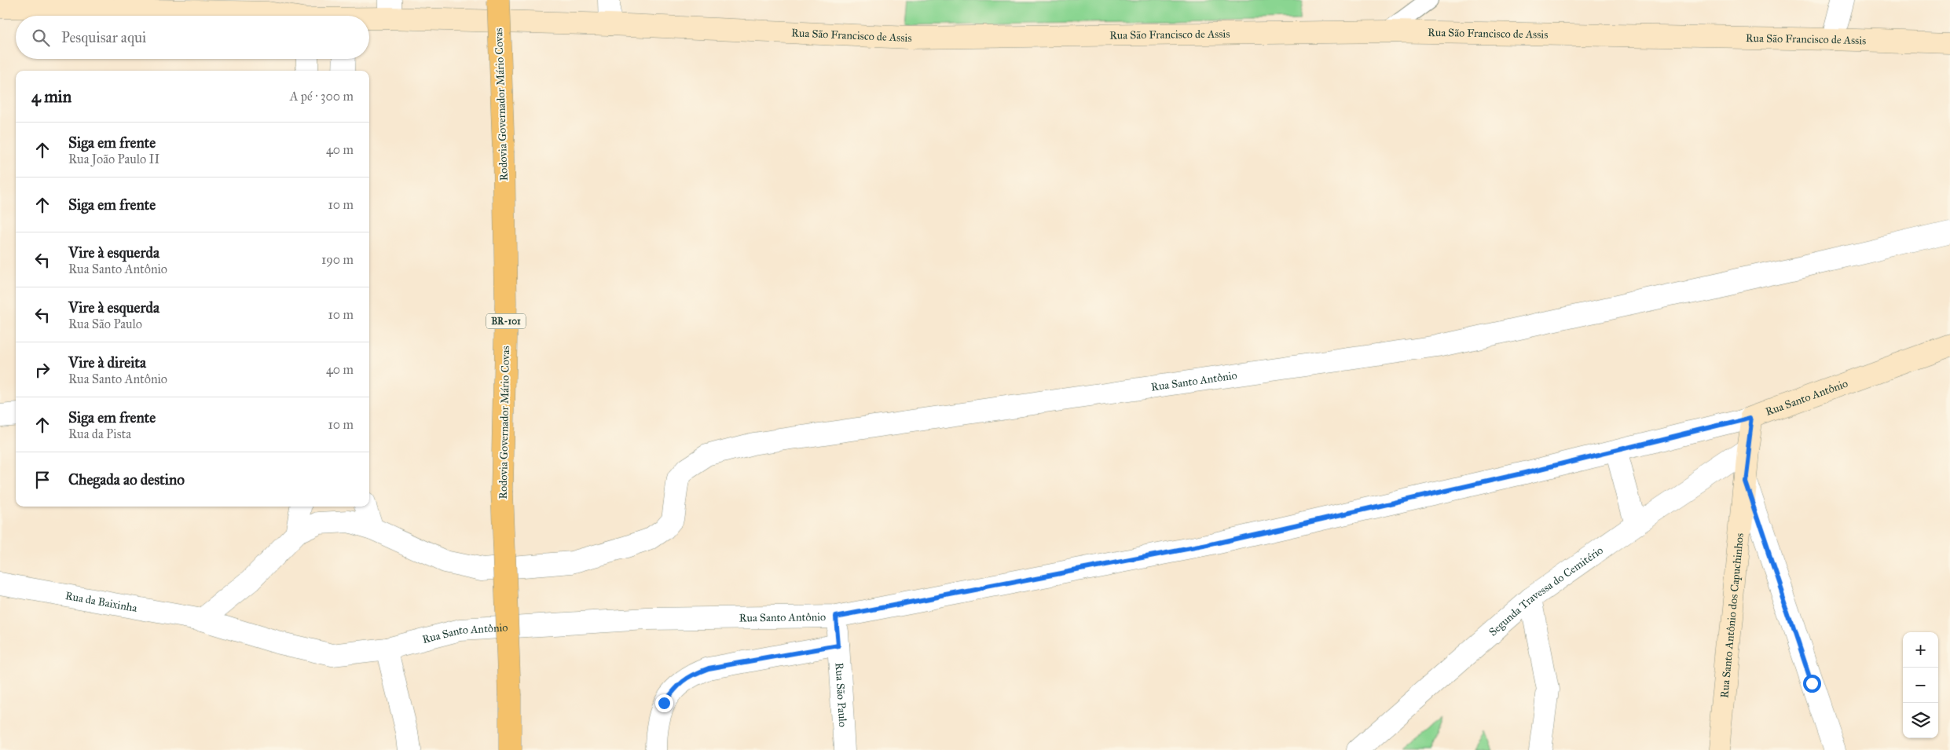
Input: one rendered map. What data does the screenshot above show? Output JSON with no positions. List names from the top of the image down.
{
  "streets": {
    "highway": ["Rodovia Governador Mário Covas", "BR-101"],
    "street": [
      "Rua São Francisco de Assis",
      "Rua Santo Antônio",
      "Segunda Travessa do Cemitério",
      "Rua da Baixinha",
      "Rua Santo Antônio dos Capuchinhos",
      "Rua São Paulo"
    ]
  },
  "crossings": [
    ["Rua Santo Antônio", "Rua da Baixinha"],
    ["Rua Santo Antônio", "Rua Santo Antônio dos Capuchinhos"],
    ["Rua Santo Antônio", "Rua São Paulo"],
    ["Segunda Travessa do Cemitério", "Rua Santo Antônio dos Capuchinhos"]
  ],
  "page": {
    "search": "Pesquisar aqui",
    "heading": ["4 min", "A pé · 300 m"],
    "list": [
      ["Siga em frente", "Rua João Paulo II", "40 m"],
      ["Siga em frente", "10 m"],
      ["Vire à esquerda", "Rua Santo Antônio", "190 m"],
      ["Vire à esquerda", "Rua São Paulo", "10 m"],
      ["Vire à direita", "Rua Santo Antônio", "40 m"],
      ["Siga em frente", "Rua da Pista", "10 m"],
      "Chegada ao destino"
    ],
    "map_buttons": ["+", "−"]
  }
}
